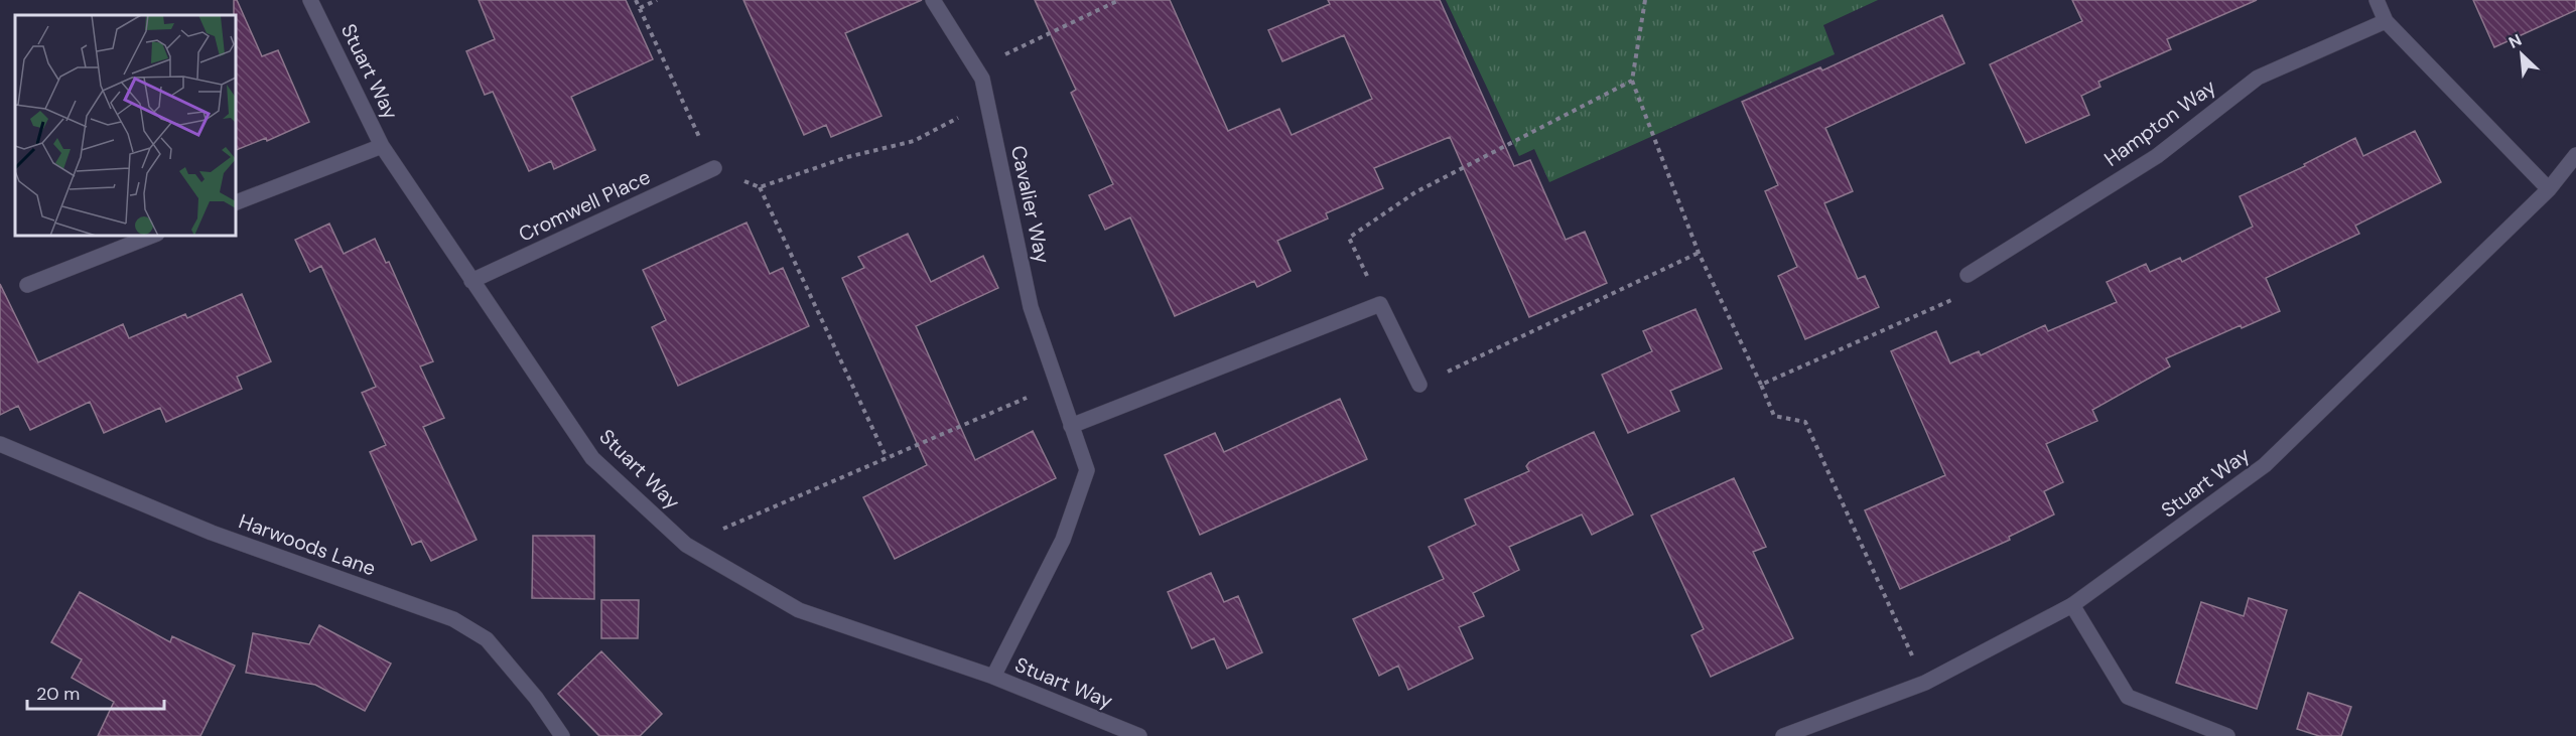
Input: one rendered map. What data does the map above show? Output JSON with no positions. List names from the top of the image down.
{
  "streets": {
    "street": [
      "Stuart Way",
      "Hampton Way",
      "Cavalier Way",
      "Cromwell Place",
      "Harwoods Lane"
    ]
  },
  "crossings": [
    ["Stuart Way", "Cavalier Way"],
    ["Stuart Way", "Cromwell Place"]
  ],
  "scale_bar": "20 m",
  "north": "top left"
}
